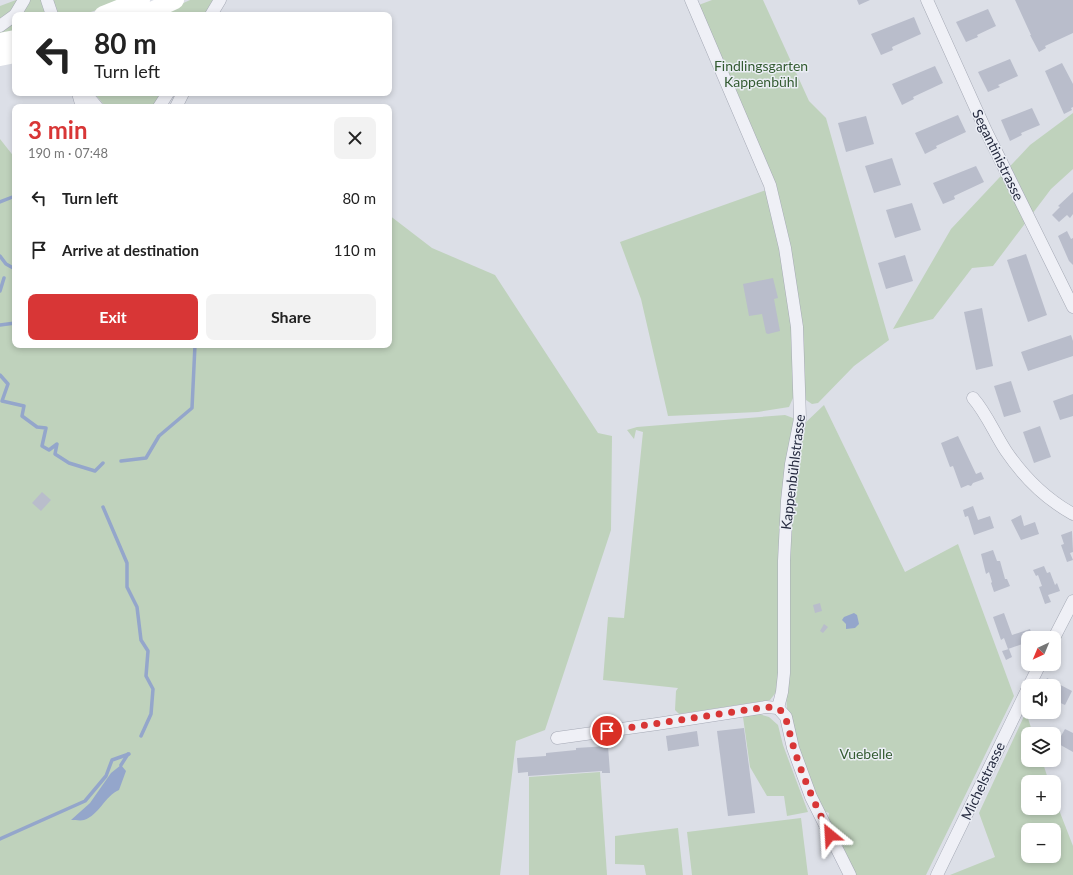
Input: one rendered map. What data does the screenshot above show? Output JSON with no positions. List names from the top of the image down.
{
  "streets": {
    "street": ["Segantinistrasse", "Kappenbühlstrasse", "Michelstrasse"]
  },
  "parks": ["Findlingsgarten Kappenbühl", "Vuebelle"],
  "north": "bottom left",
  "page": {
    "turn": ["80 m", "Turn left"],
    "heading": ["3 min", "190 m · 07:48"],
    "list": [
      {
        "name": "Turn left",
        "value": "80 m"
      },
      {
        "name": "Arrive at destination",
        "value": "110 m"
      }
    ],
    "buttons": ["Exit", "Share"],
    "map_buttons": ["+", "−"]
  }
}
